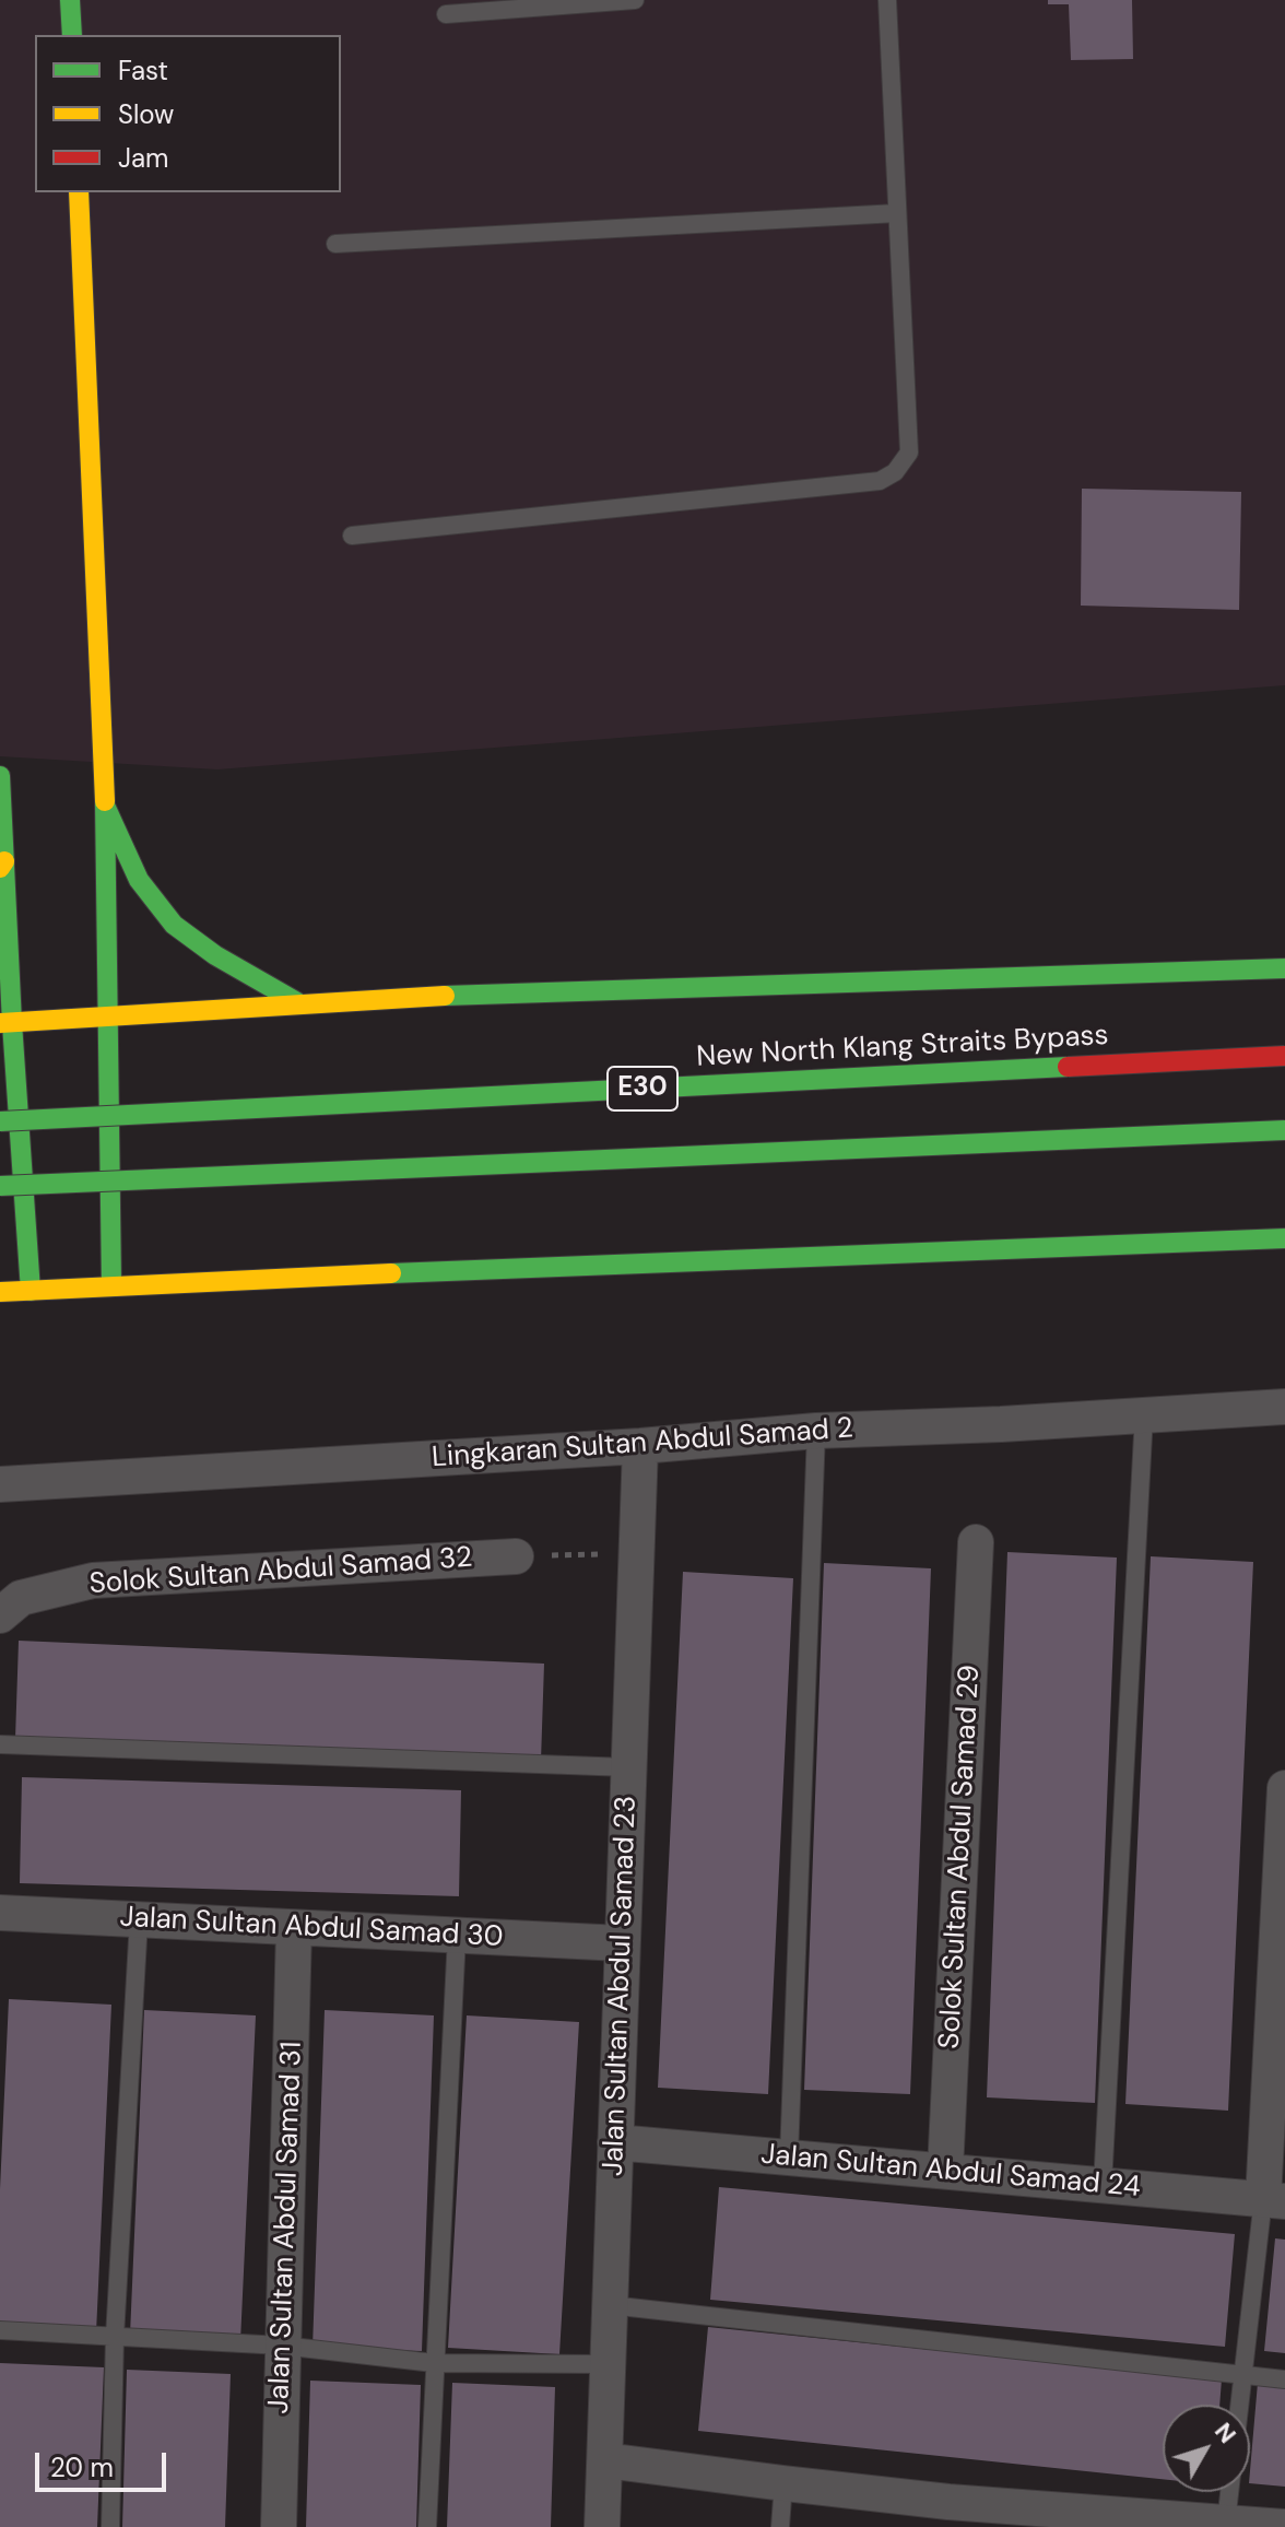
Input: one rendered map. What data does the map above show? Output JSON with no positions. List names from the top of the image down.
{
  "streets": {
    "main road": ["New North Klang Straits Bypass", "E30"],
    "street": [
      "Lingkaran Sultan Abdul Samad 2",
      "Solok Sultan Abdul Samad 32",
      "Solok Sultan Abdul Samad 29",
      "Jalan Sultan Abdul Samad 30",
      "Jalan Sultan Abdul Samad 23",
      "Jalan Sultan Abdul Samad 24",
      "Jalan Sultan Abdul Samad 31"
    ]
  },
  "crossings": [
    ["Lingkaran Sultan Abdul Samad 2", "Jalan Sultan Abdul Samad 23"],
    ["Solok Sultan Abdul Samad 29", "Jalan Sultan Abdul Samad 24"],
    ["Jalan Sultan Abdul Samad 30", "Jalan Sultan Abdul Samad 23"],
    ["Jalan Sultan Abdul Samad 30", "Jalan Sultan Abdul Samad 31"],
    ["Jalan Sultan Abdul Samad 23", "Jalan Sultan Abdul Samad 24"]
  ],
  "legend": ["Fast", "Slow", "Jam"],
  "scale_bar": "20 m",
  "north": "top right"
}
